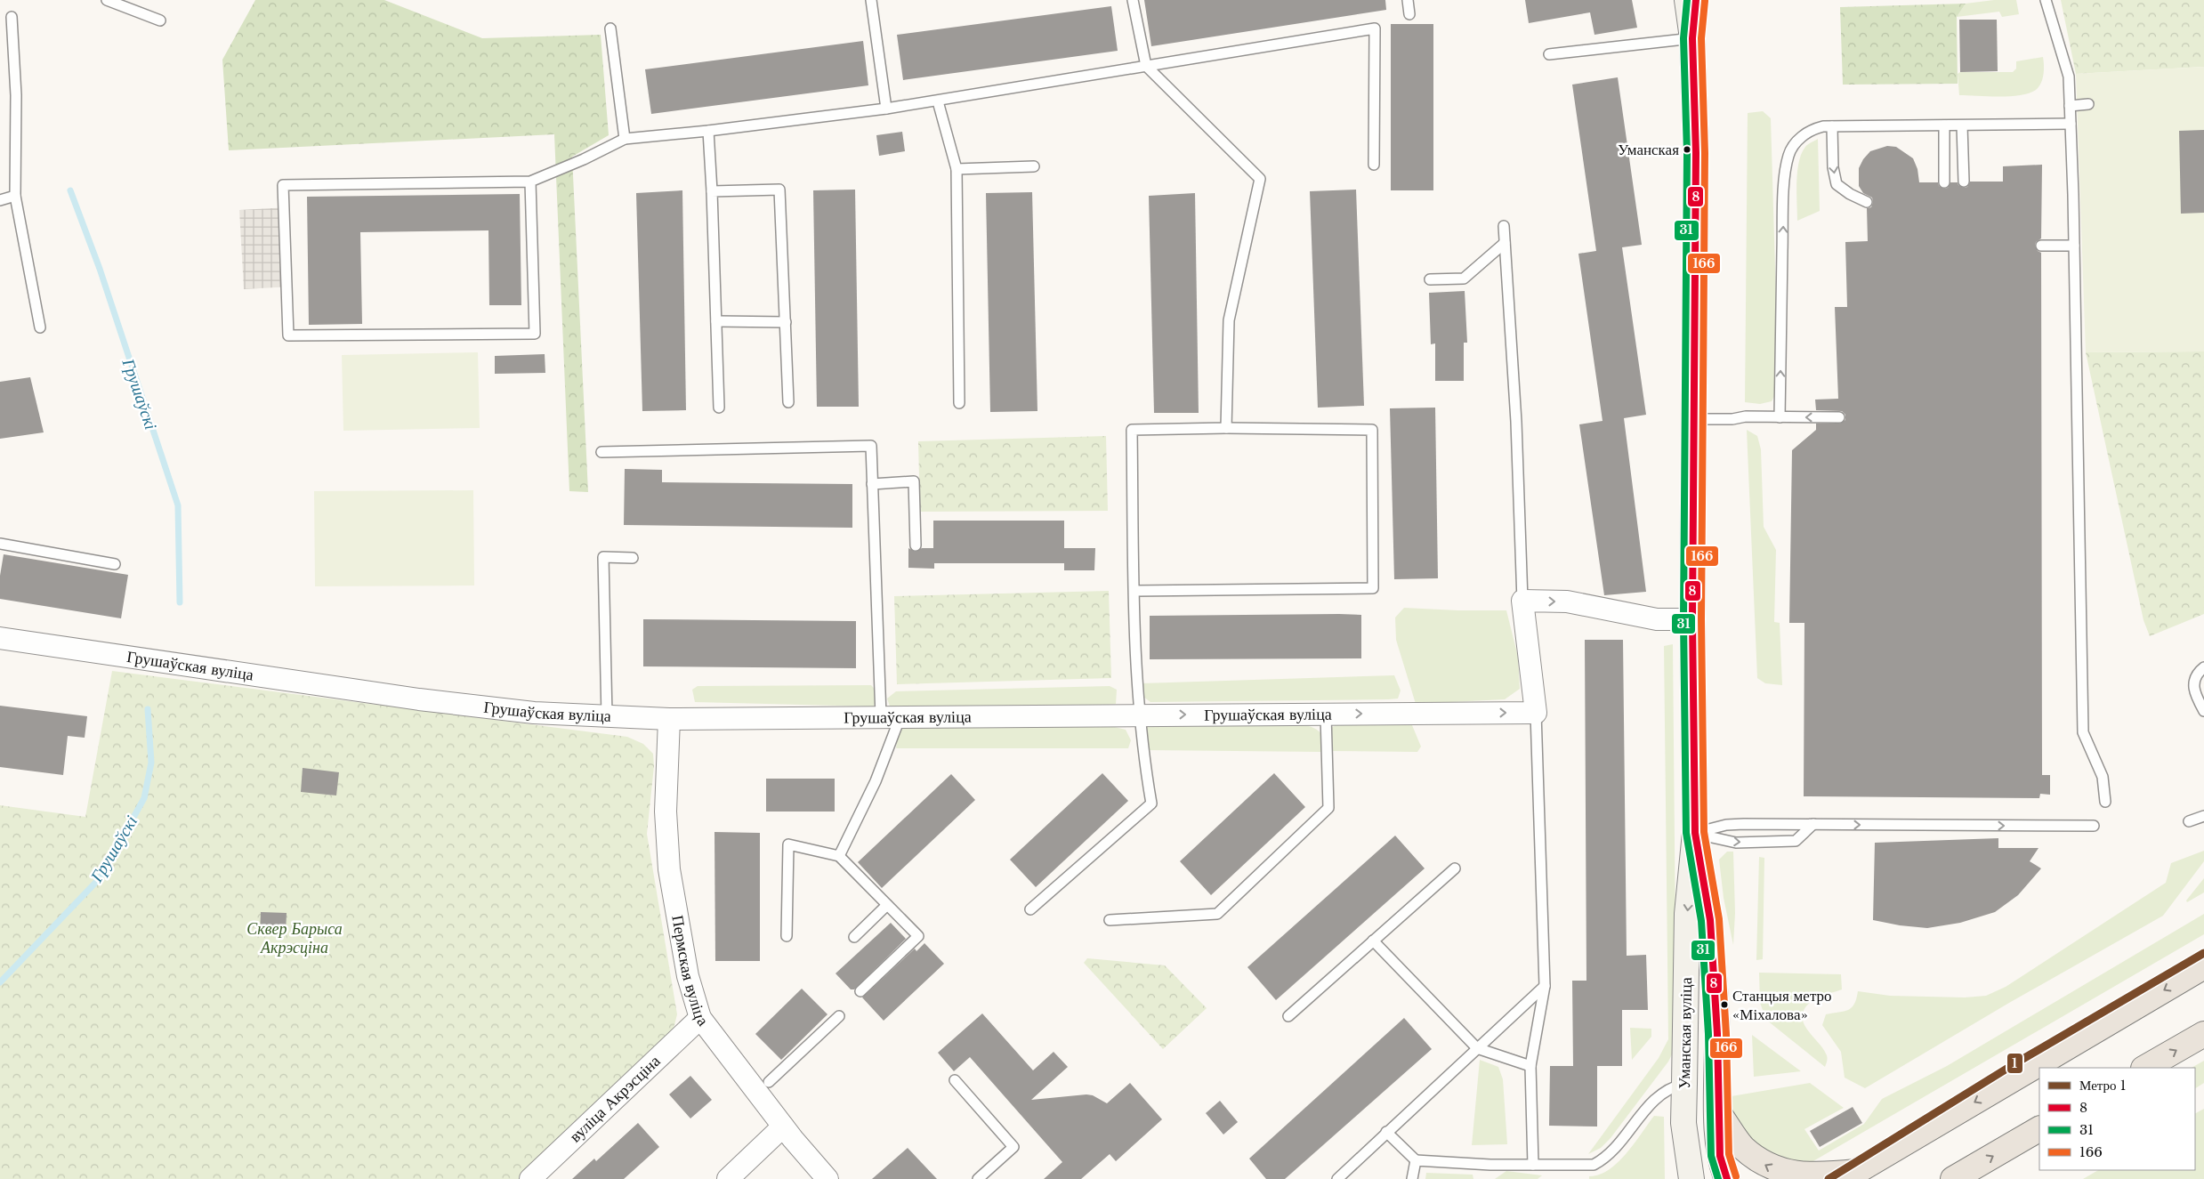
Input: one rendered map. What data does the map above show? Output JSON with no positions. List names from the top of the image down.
{
  "streets": {
    "main road": ["Уманская вуліца"],
    "street": ["Грушаўская вуліца", "Пермская вуліца", "вуліца Акрэсціна"]
  },
  "crossings": [
    ["Грушаўская вуліца", "Пермская вуліца"],
    ["Пермская вуліца", "вуліца Акрэсціна"]
  ],
  "water": ["Грушаўскі"],
  "parks": ["Сквер Барыса Акрэсціна"],
  "places": ["Уманская", "Станцыя метро «Міхалова»"],
  "lines": [
    "transit line 8",
    "transit line 31",
    "transit line 166",
    "metro line 1"
  ],
  "legend": [
    "Метро 1",
    "8",
    "31",
    "166"
  ]
}
